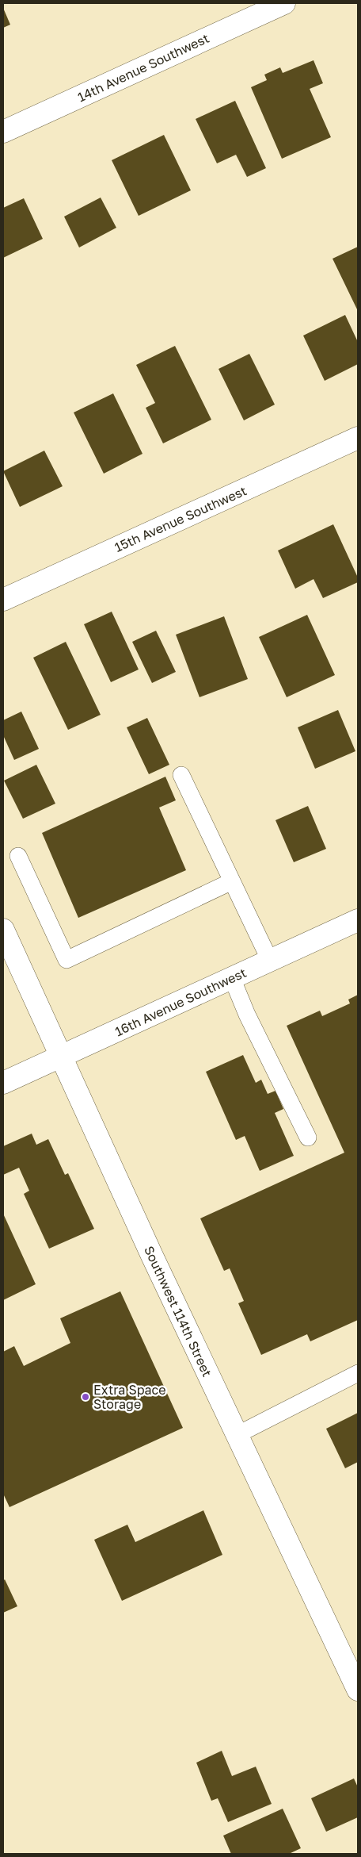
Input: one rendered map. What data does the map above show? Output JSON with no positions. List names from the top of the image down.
{
  "streets": {
    "street": [
      "14th Avenue Southwest",
      "15th Avenue Southwest",
      "16th Avenue Southwest",
      "Southwest 114th Street"
    ]
  },
  "crossings": [
    ["16th Avenue Southwest", "Southwest 114th Street"]
  ],
  "places": ["Extra Space Storage"]
}
